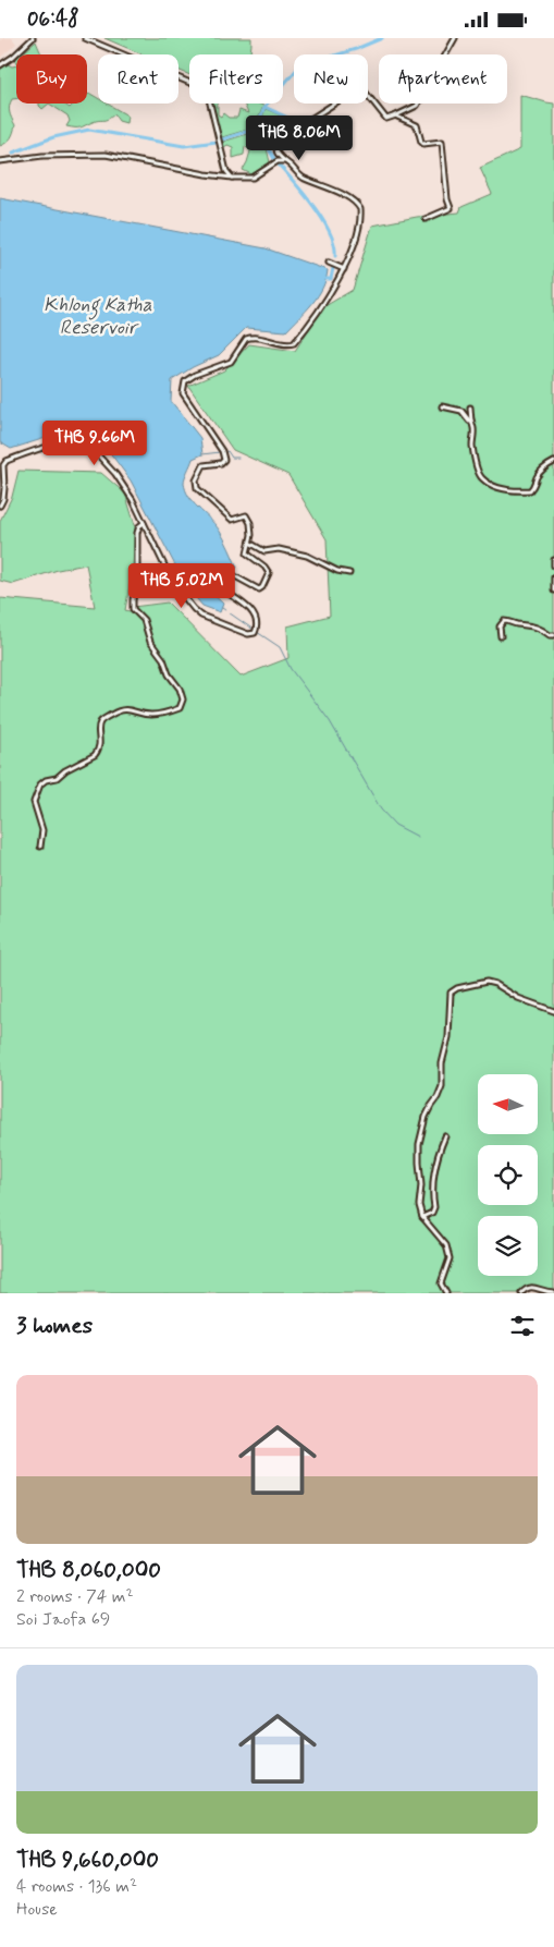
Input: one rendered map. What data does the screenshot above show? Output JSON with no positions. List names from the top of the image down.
{
  "water": ["Khlong Katha Reservoir"],
  "north": "left",
  "page": {
    "status": "06:48",
    "chip": [
      "Buy",
      "Rent",
      "Filters",
      "New",
      "Apartment"
    ],
    "price": ["THB 8.06M", "THB 9.66M", "THB 5.02M"],
    "heading": "3 homes",
    "list": [
      {
        "name": "THB 8,060,000",
        "note": "2 rooms · 74 m² · Soi Jaofa 69"
      },
      {
        "name": "THB 9,660,000",
        "note": "4 rooms · 136 m² · House"
      }
    ]
  }
}
